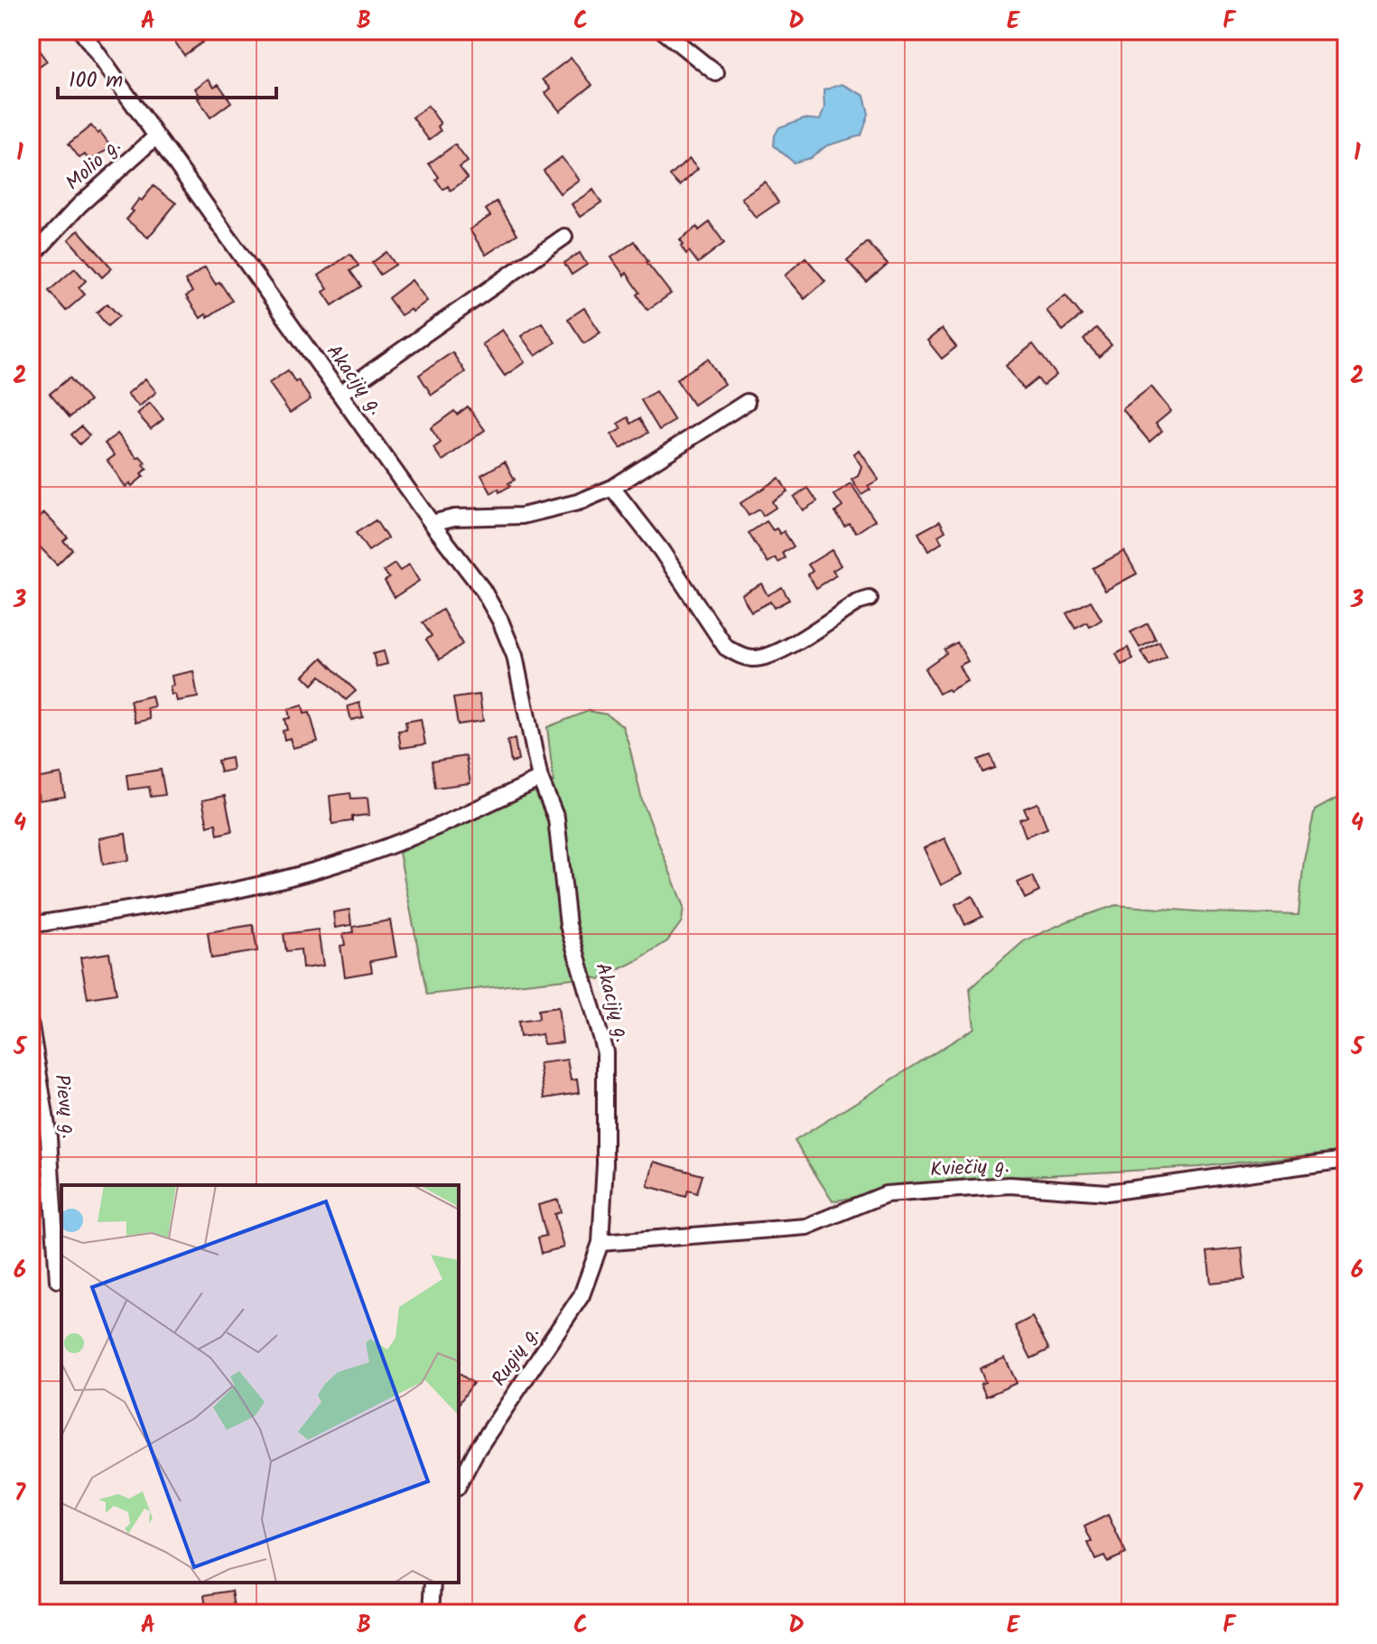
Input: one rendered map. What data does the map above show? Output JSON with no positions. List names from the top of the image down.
{
  "streets": {
    "street": [
      "Molio g.",
      "Akacijų g.",
      "Pievų g.",
      "Kviečių g.",
      "Rugių g."
    ]
  },
  "crossings": [
    ["Molio g.", "Akacijų g."],
    ["Akacijų g.", "Kviečių g."],
    ["Akacijų g.", "Rugių g."],
    ["Kviečių g.", "Rugių g."]
  ],
  "scale_bar": "100 m",
  "grid": {
    "columns": [
      "A",
      "B",
      "C",
      "D",
      "E",
      "F"
    ],
    "rows": [
      "1",
      "2",
      "3",
      "4",
      "5",
      "6",
      "7"
    ]
  }
}
